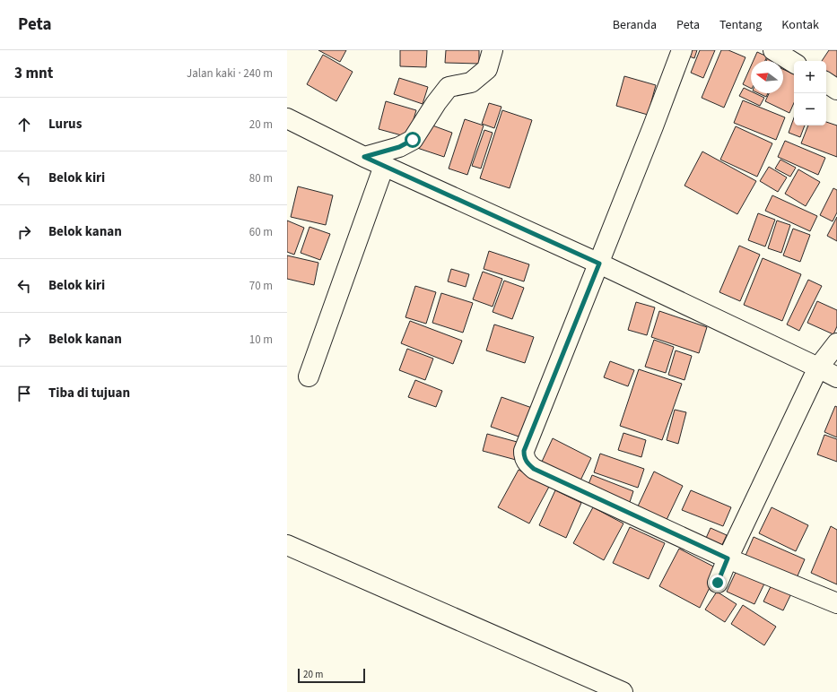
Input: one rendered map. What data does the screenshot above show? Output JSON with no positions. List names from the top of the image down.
{
  "scale_bar": "20 m",
  "north": "left",
  "page": {
    "header": "Peta",
    "nav": [
      "Beranda",
      "Peta",
      "Tentang",
      "Kontak"
    ],
    "heading": ["3 mnt", "Jalan kaki · 240 m"],
    "map_buttons": ["+", "−"],
    "list": [
      ["Lurus", "20 m"],
      ["Belok kiri", "80 m"],
      ["Belok kanan", "60 m"],
      ["Belok kiri", "70 m"],
      ["Belok kanan", "10 m"],
      "Tiba di tujuan"
    ],
    "scale": "20 m"
  }
}
